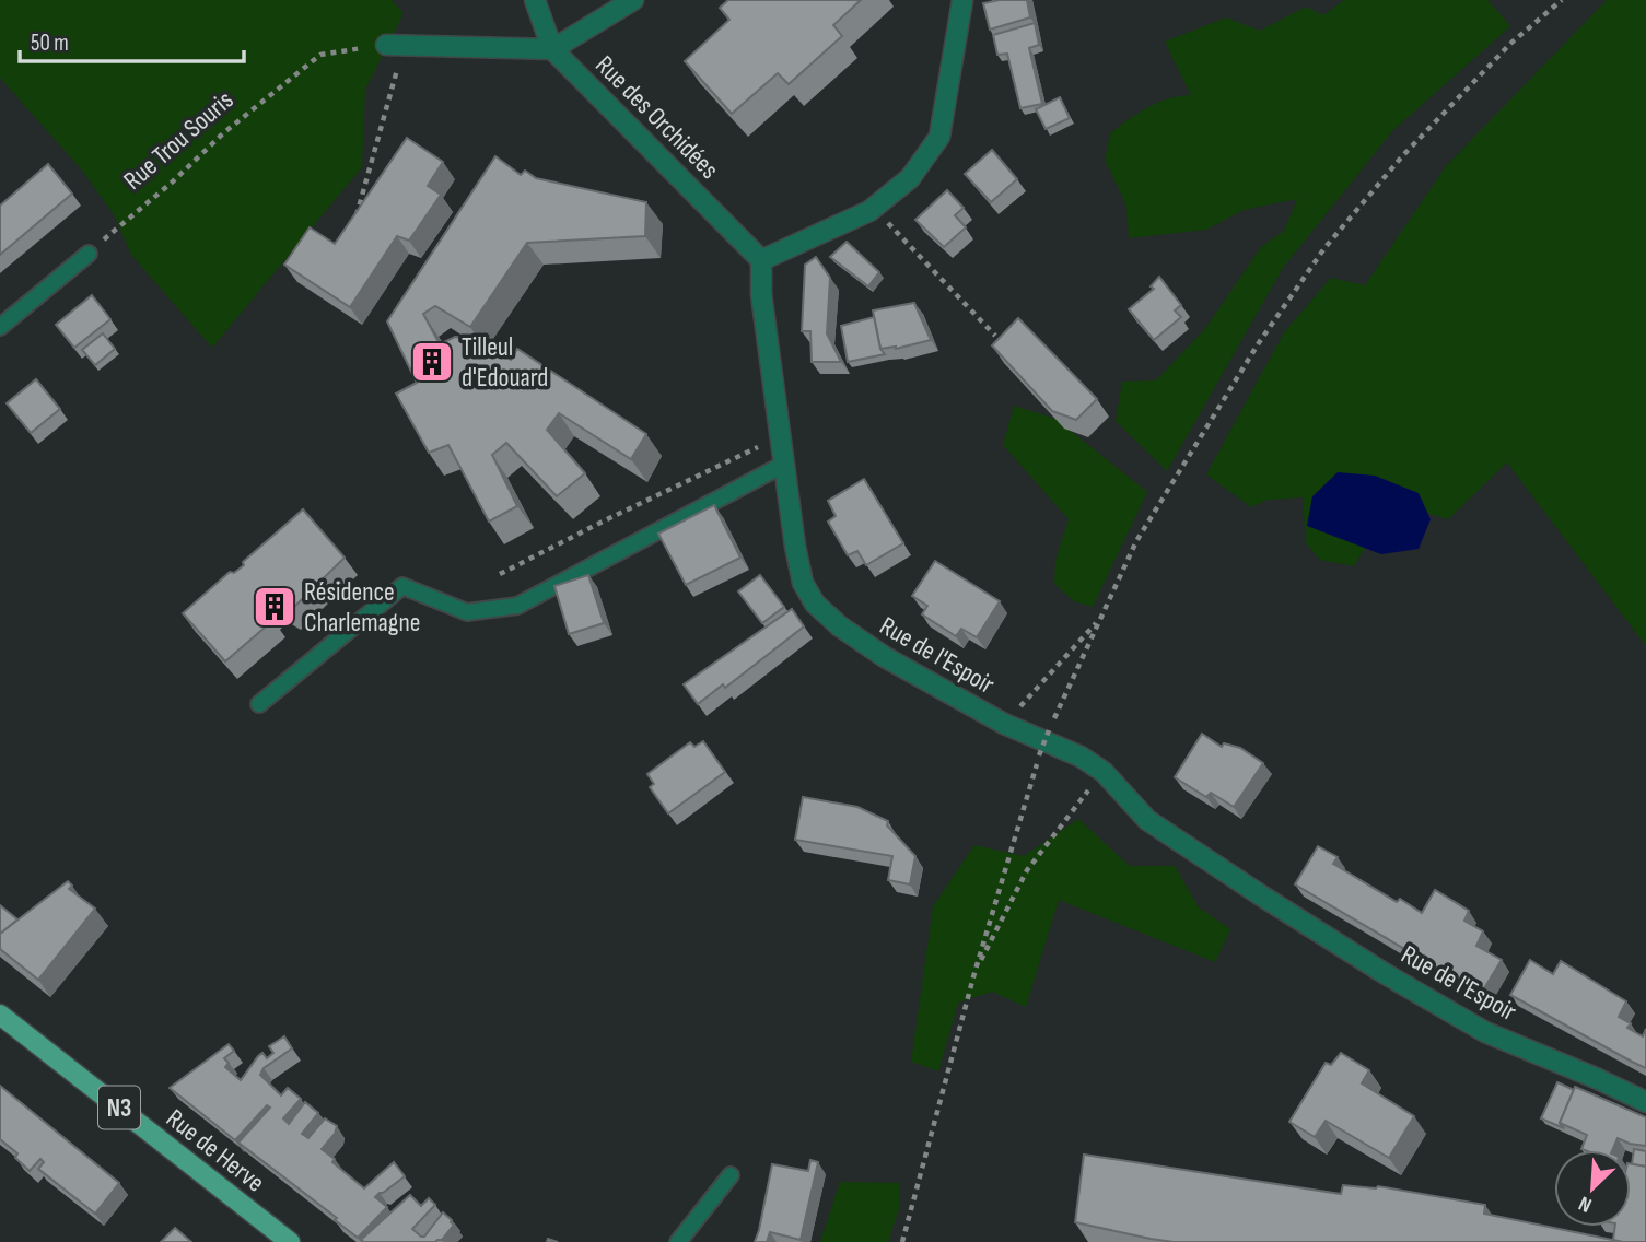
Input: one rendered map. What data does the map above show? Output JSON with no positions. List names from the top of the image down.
{
  "streets": {
    "main road": ["N3", "Rue de Herve"],
    "street": ["Rue des Orchidées", "Rue de l'Espoir"],
    "path": ["Rue Trou Souris"]
  },
  "crossings": [
    ["Rue des Orchidées", "Rue de l'Espoir"]
  ],
  "places": {
    "building": ["Tilleul d'Edouard", "Résidence Charlemagne"]
  },
  "scale_bar": "50 m",
  "north": "bottom left"
}
